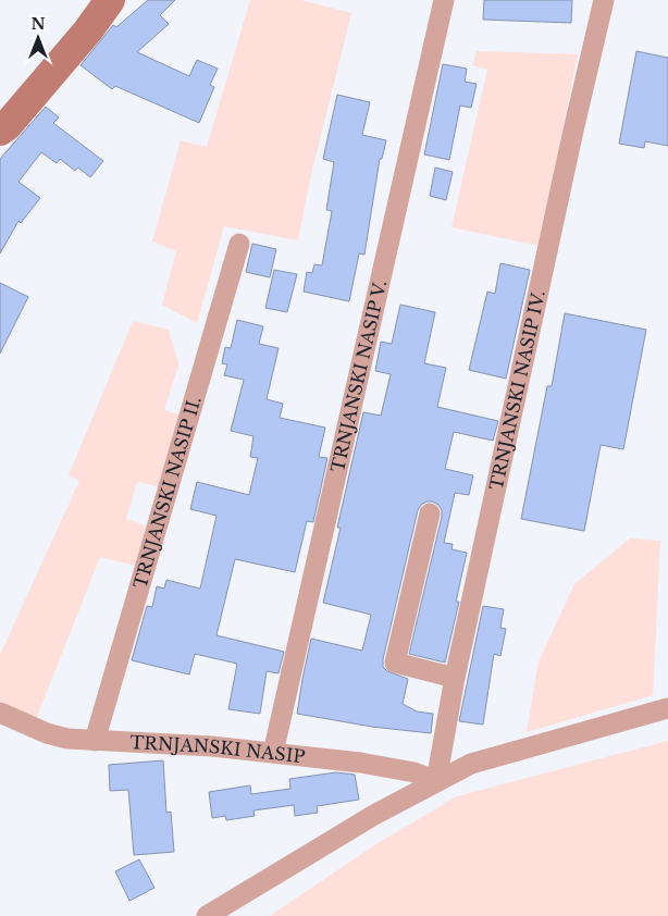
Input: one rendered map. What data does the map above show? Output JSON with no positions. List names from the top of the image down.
{
  "streets": {
    "street": [
      "TRNJANSKI NASIP V.",
      "TRNJANSKI NASIP IV.",
      "TRNJANSKI NASIP II.",
      "TRNJANSKI NASIP"
    ]
  },
  "crossings": [
    ["TRNJANSKI NASIP V.", "TRNJANSKI NASIP"],
    ["TRNJANSKI NASIP IV.", "TRNJANSKI NASIP"],
    ["TRNJANSKI NASIP II.", "TRNJANSKI NASIP"]
  ],
  "north": "top"
}
